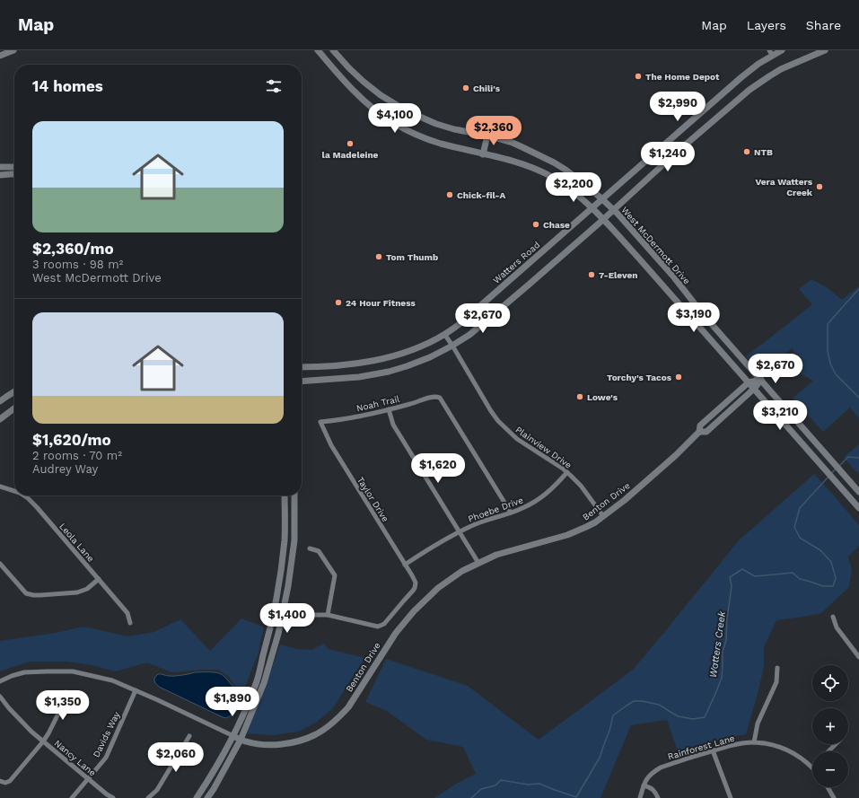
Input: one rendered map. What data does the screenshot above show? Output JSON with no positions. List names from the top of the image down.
{
  "streets": {
    "main road": ["West McDermott Drive", "Watters Road", "Benton Drive"],
    "street": [
      "Noah Trail",
      "Plainview Drive",
      "Taylor Drive",
      "Phoebe Drive",
      "Leola Lane",
      "Davids Way",
      "Rainforest Lane",
      "Nancy Lane"
    ]
  },
  "crossings": [
    ["West McDermott Drive", "Watters Road"],
    ["West McDermott Drive", "Benton Drive"],
    ["Watters Road", "Plainview Drive"],
    ["Noah Trail", "Taylor Drive"],
    ["Noah Trail", "Phoebe Drive"],
    ["Plainview Drive", "Benton Drive"],
    ["Plainview Drive", "Phoebe Drive"],
    ["Taylor Drive", "Phoebe Drive"],
    ["Benton Drive", "Davids Way"],
    ["Davids Way", "Nancy Lane"]
  ],
  "water": ["Watters Creek"],
  "places": [
    "The Home Depot",
    "Chili's",
    "la Madeleine",
    "NTB",
    "Vera Watters Creek",
    "Chick-fil-A",
    "Chase",
    "Tom Thumb",
    "7-Eleven",
    "24 Hour Fitness",
    "Torchy's Tacos",
    "Lowe's"
  ],
  "page": {
    "header": "Map",
    "nav": ["Map", "Layers", "Share"],
    "heading": "14 homes",
    "price": [
      "$2,990",
      "$4,100",
      "$2,360",
      "$1,240",
      "$2,200",
      "$3,190",
      "$2,670",
      "$2,670",
      "$3,210",
      "$1,620",
      "$1,400",
      "$1,890",
      "$1,350",
      "$2,060"
    ],
    "list": [
      {
        "name": "$2,360/mo",
        "note": "3 rooms · 98 m² · West McDermott Drive"
      },
      {
        "name": "$1,620/mo",
        "note": "2 rooms · 70 m² · Audrey Way"
      }
    ],
    "map_buttons": ["+", "−"]
  }
}
